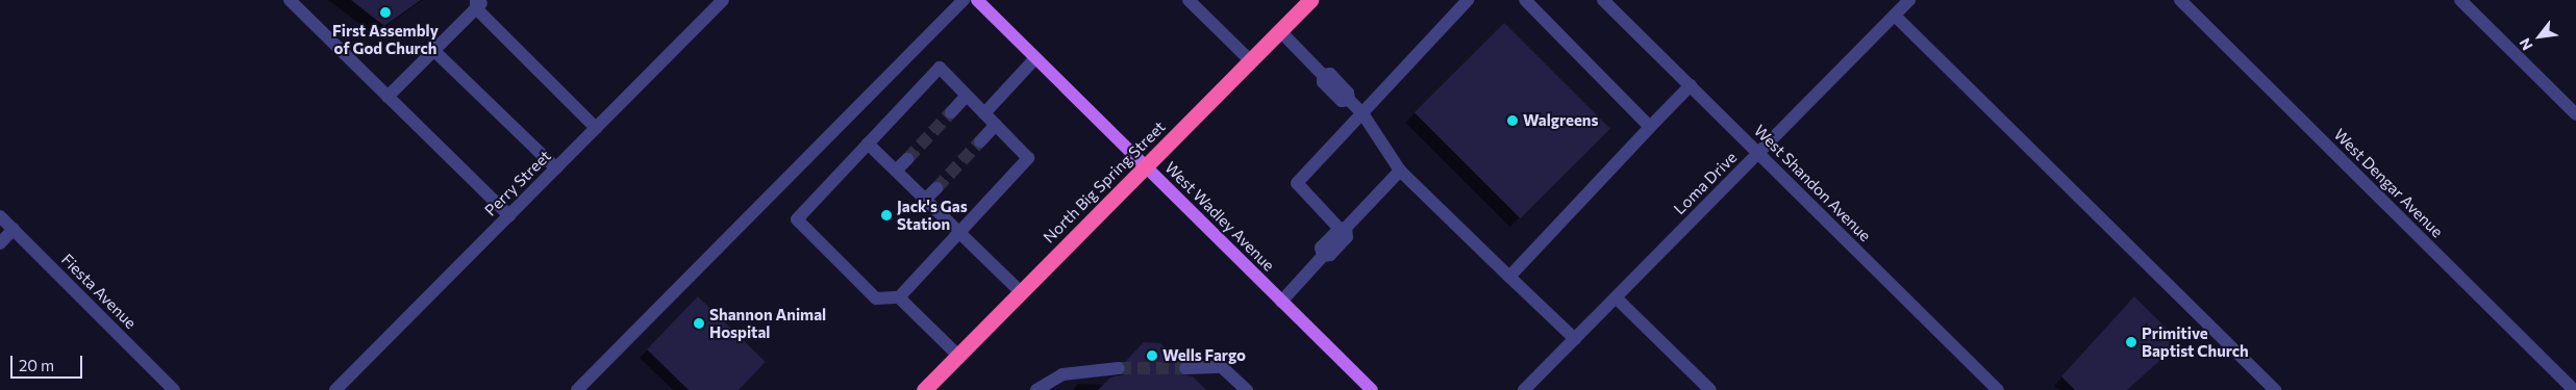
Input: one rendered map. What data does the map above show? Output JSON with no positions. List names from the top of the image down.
{
  "streets": {
    "highway": ["North Big Spring Street"],
    "main road": ["West Wadley Avenue"],
    "street": [
      "Perry Street",
      "Loma Drive",
      "West Shandon Avenue",
      "West Dengar Avenue",
      "Fiesta Avenue"
    ]
  },
  "crossings": [
    ["North Big Spring Street", "West Wadley Avenue"],
    ["Loma Drive", "West Shandon Avenue"]
  ],
  "places": [
    "First Assembly of God Church",
    "Walgreens",
    "Jack's Gas Station",
    "Shannon Animal Hospital",
    "Primitive Baptist Church",
    "Wells Fargo"
  ],
  "scale_bar": "20 m",
  "north": "bottom left"
}
